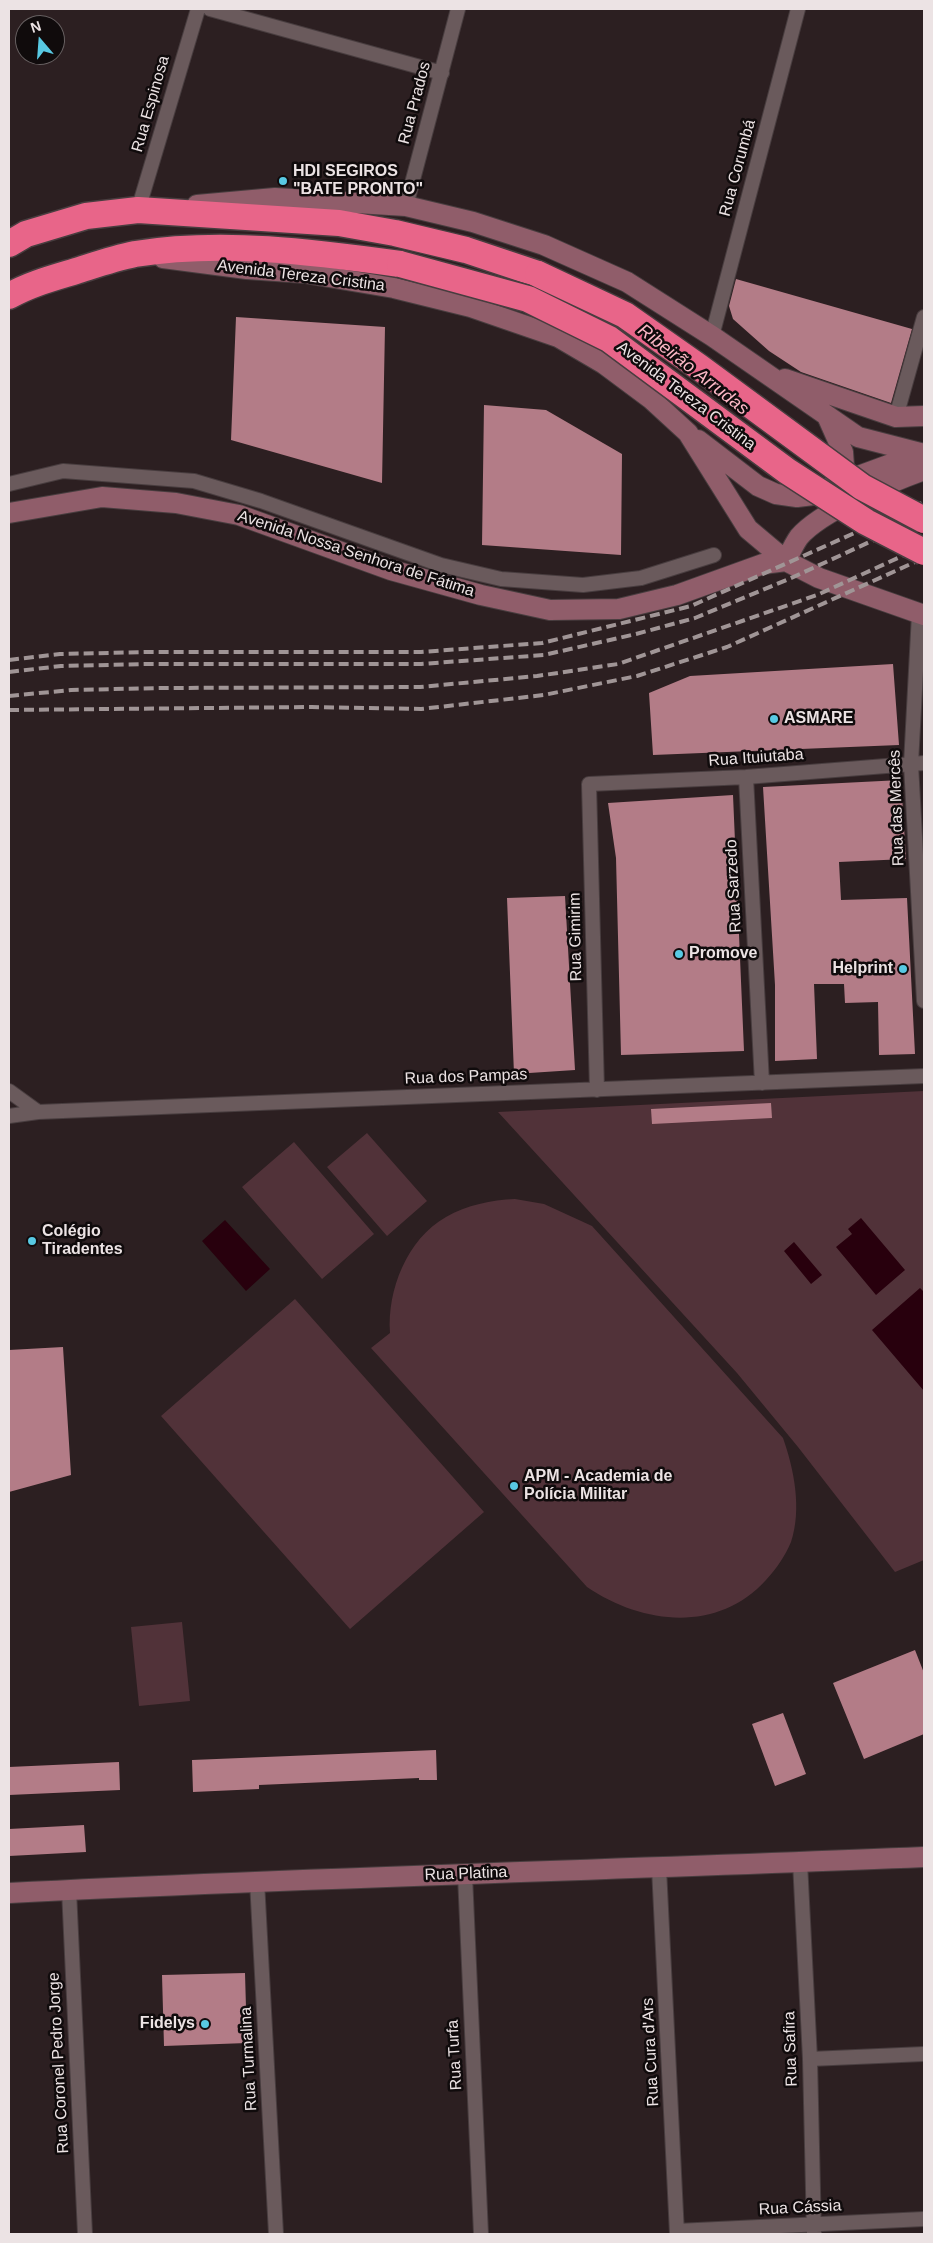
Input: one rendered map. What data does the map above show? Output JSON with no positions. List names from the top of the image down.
{
  "streets": {
    "highway": ["Avenida Tereza Cristina"],
    "main road": ["Avenida Nossa Senhora de Fátima", "Rua Platina"],
    "street": [
      "Rua Prados",
      "Rua Espinosa",
      "Rua Corumbá",
      "Rua Ituiutaba",
      "Rua das Mercês",
      "Rua Sarzedo",
      "Rua Gimirim",
      "Rua dos Pampas",
      "Rua Safira",
      "Rua Cura d'Ars",
      "Rua Turfa",
      "Rua Turmalina",
      "Rua Coronel Pedro Jorge",
      "Rua Cássia"
    ]
  },
  "crossings": [
    ["Rua Prados", "Avenida Tereza Cristina"],
    ["Rua Espinosa", "Avenida Tereza Cristina"],
    ["Rua Corumbá", "Avenida Tereza Cristina"],
    ["Avenida Tereza Cristina", "Avenida Nossa Senhora de Fátima"],
    ["Avenida Tereza Cristina", "Rua das Mercês"],
    ["Rua Ituiutaba", "Rua das Mercês"],
    ["Rua Ituiutaba", "Rua Sarzedo"],
    ["Rua Ituiutaba", "Rua Gimirim"],
    ["Rua Sarzedo", "Rua dos Pampas"],
    ["Rua Gimirim", "Rua dos Pampas"],
    ["Rua Platina", "Rua Safira"],
    ["Rua Platina", "Rua Cura d'Ars"],
    ["Rua Platina", "Rua Turfa"],
    ["Rua Platina", "Rua Turmalina"],
    ["Rua Platina", "Rua Coronel Pedro Jorge"],
    ["Rua Safira", "Rua Cássia"],
    ["Rua Cura d'Ars", "Rua Cássia"]
  ],
  "water": ["Ribeirão Arrudas"],
  "places": [
    "HDI SEGIROS \"BATE PRONTO\"",
    "ASMARE",
    "Promove",
    "Helprint",
    "Colégio Tiradentes",
    "APM - Academia de Polícia Militar",
    "Fidelys"
  ],
  "north": "top"
}
